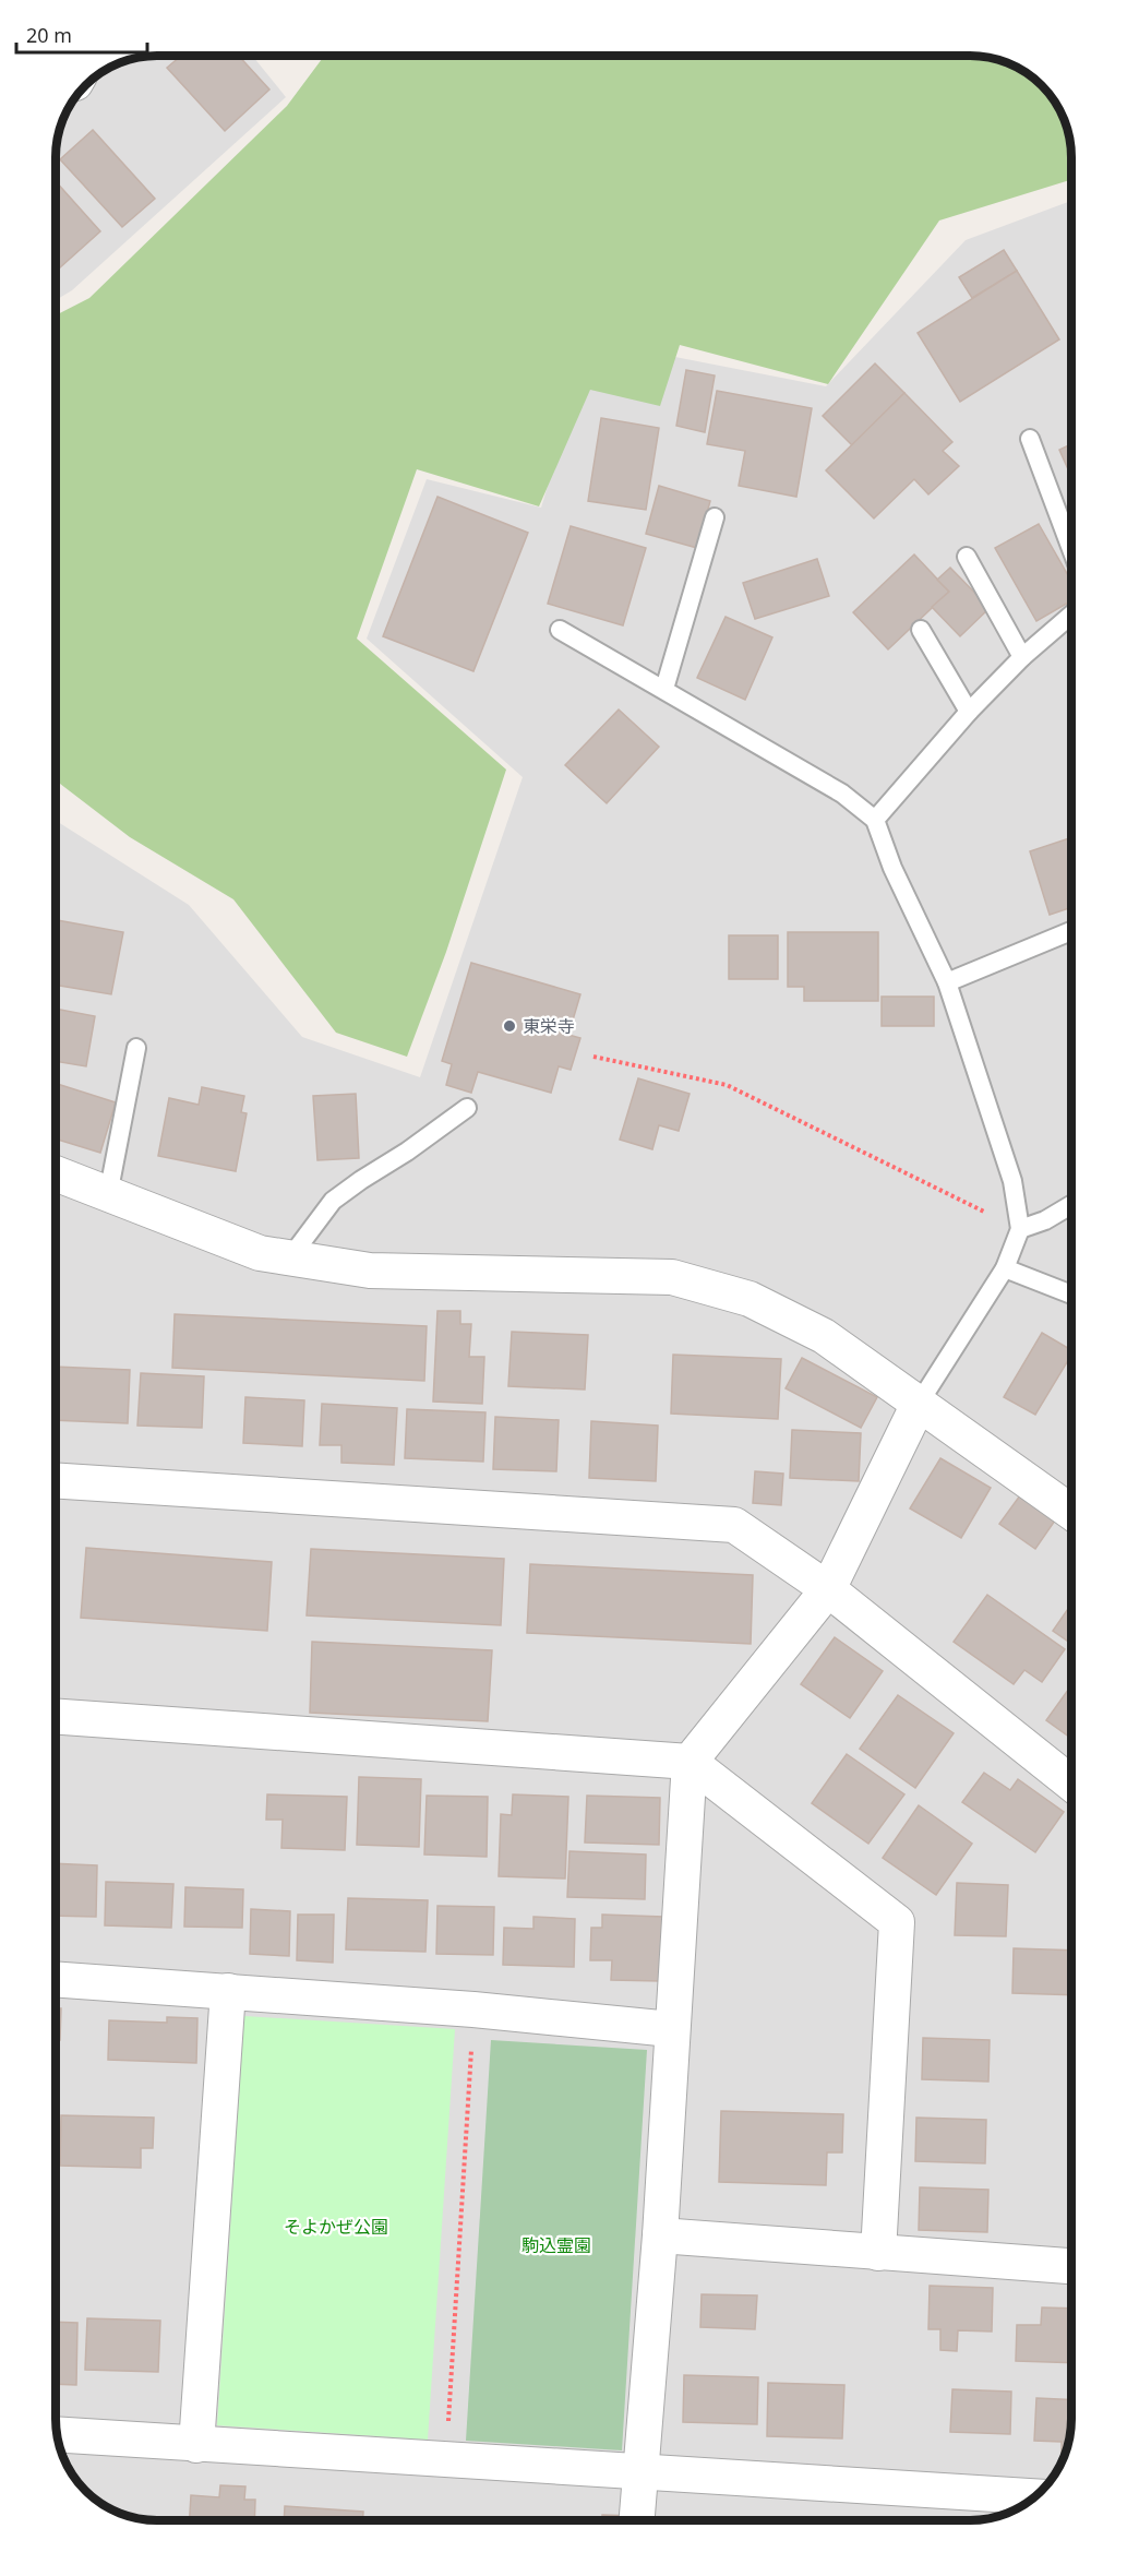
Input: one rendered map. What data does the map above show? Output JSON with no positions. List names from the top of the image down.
{
  "parks": ["そよかぜ公園", "駒込霊園"],
  "places": ["東栄寺"],
  "scale_bar": "20 m"
}
